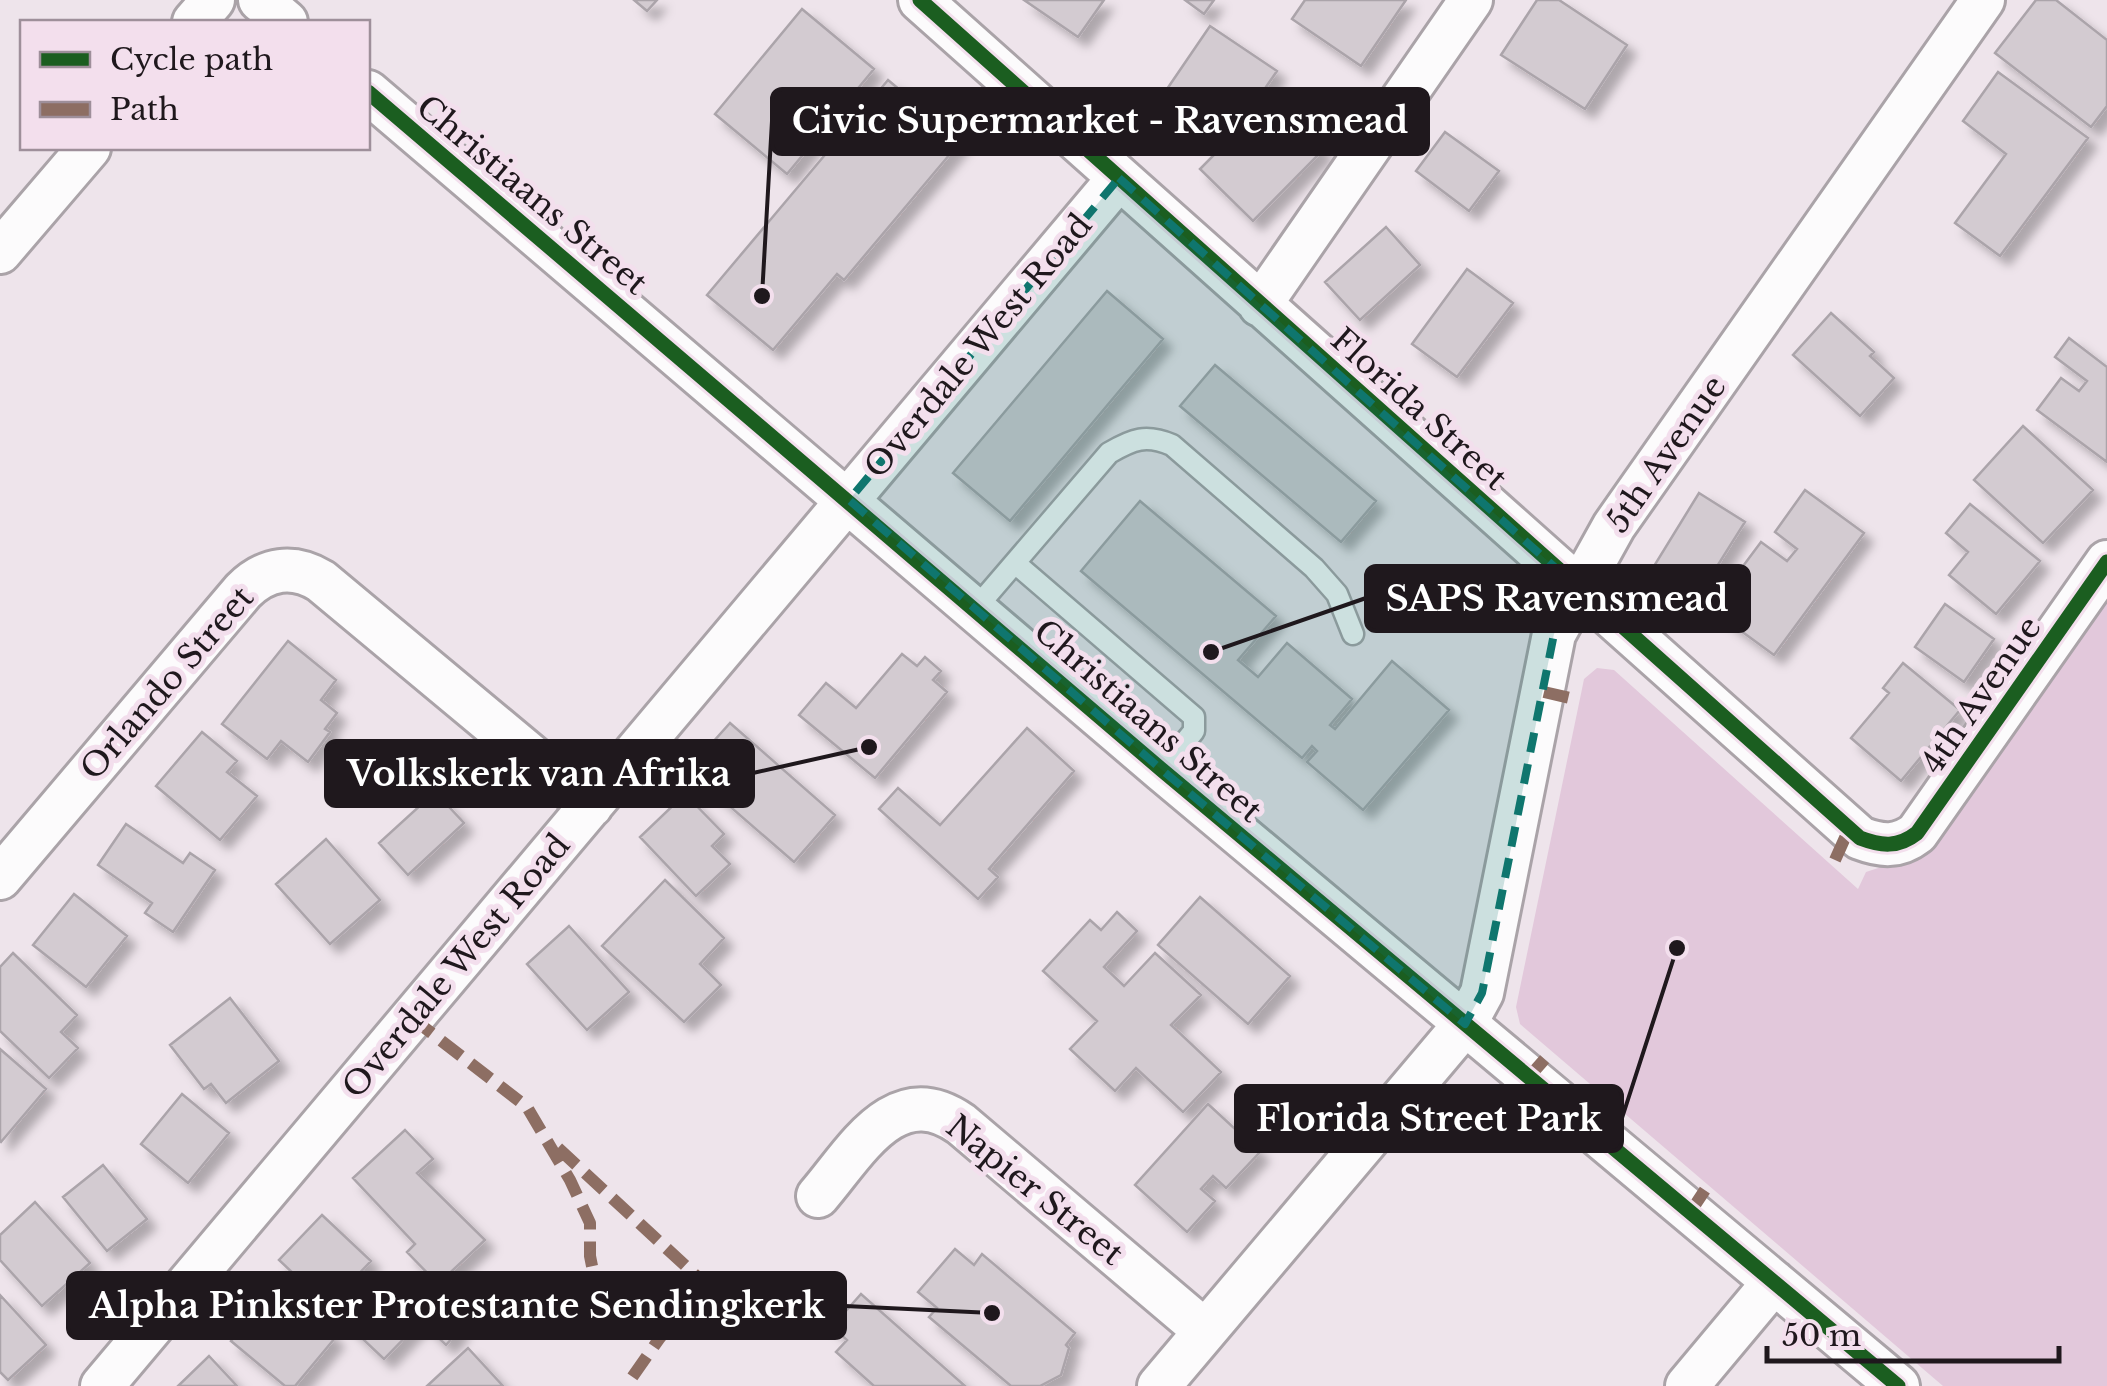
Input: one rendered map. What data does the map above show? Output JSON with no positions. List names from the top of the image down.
{
  "streets": {
    "street": [
      "Christiaans Street",
      "Overdale West Road",
      "Florida Street",
      "5th Avenue",
      "Orlando Street",
      "4th Avenue",
      "Napier Street"
    ]
  },
  "crossings": [
    ["Christiaans Street", "Overdale West Road"],
    ["Christiaans Street", "5th Avenue"],
    ["Overdale West Road", "Florida Street"],
    ["Overdale West Road", "Orlando Street"],
    ["Florida Street", "5th Avenue"],
    ["Florida Street", "4th Avenue"],
    ["5th Avenue", "Napier Street"]
  ],
  "places": [
    "Civic Supermarket - Ravensmead",
    "SAPS Ravensmead",
    "Volkskerk van Afrika",
    "Florida Street Park",
    "Alpha Pinkster Protestante Sendingkerk"
  ],
  "legend": ["Cycle path", "Path"],
  "scale_bar": "50 m"
}
